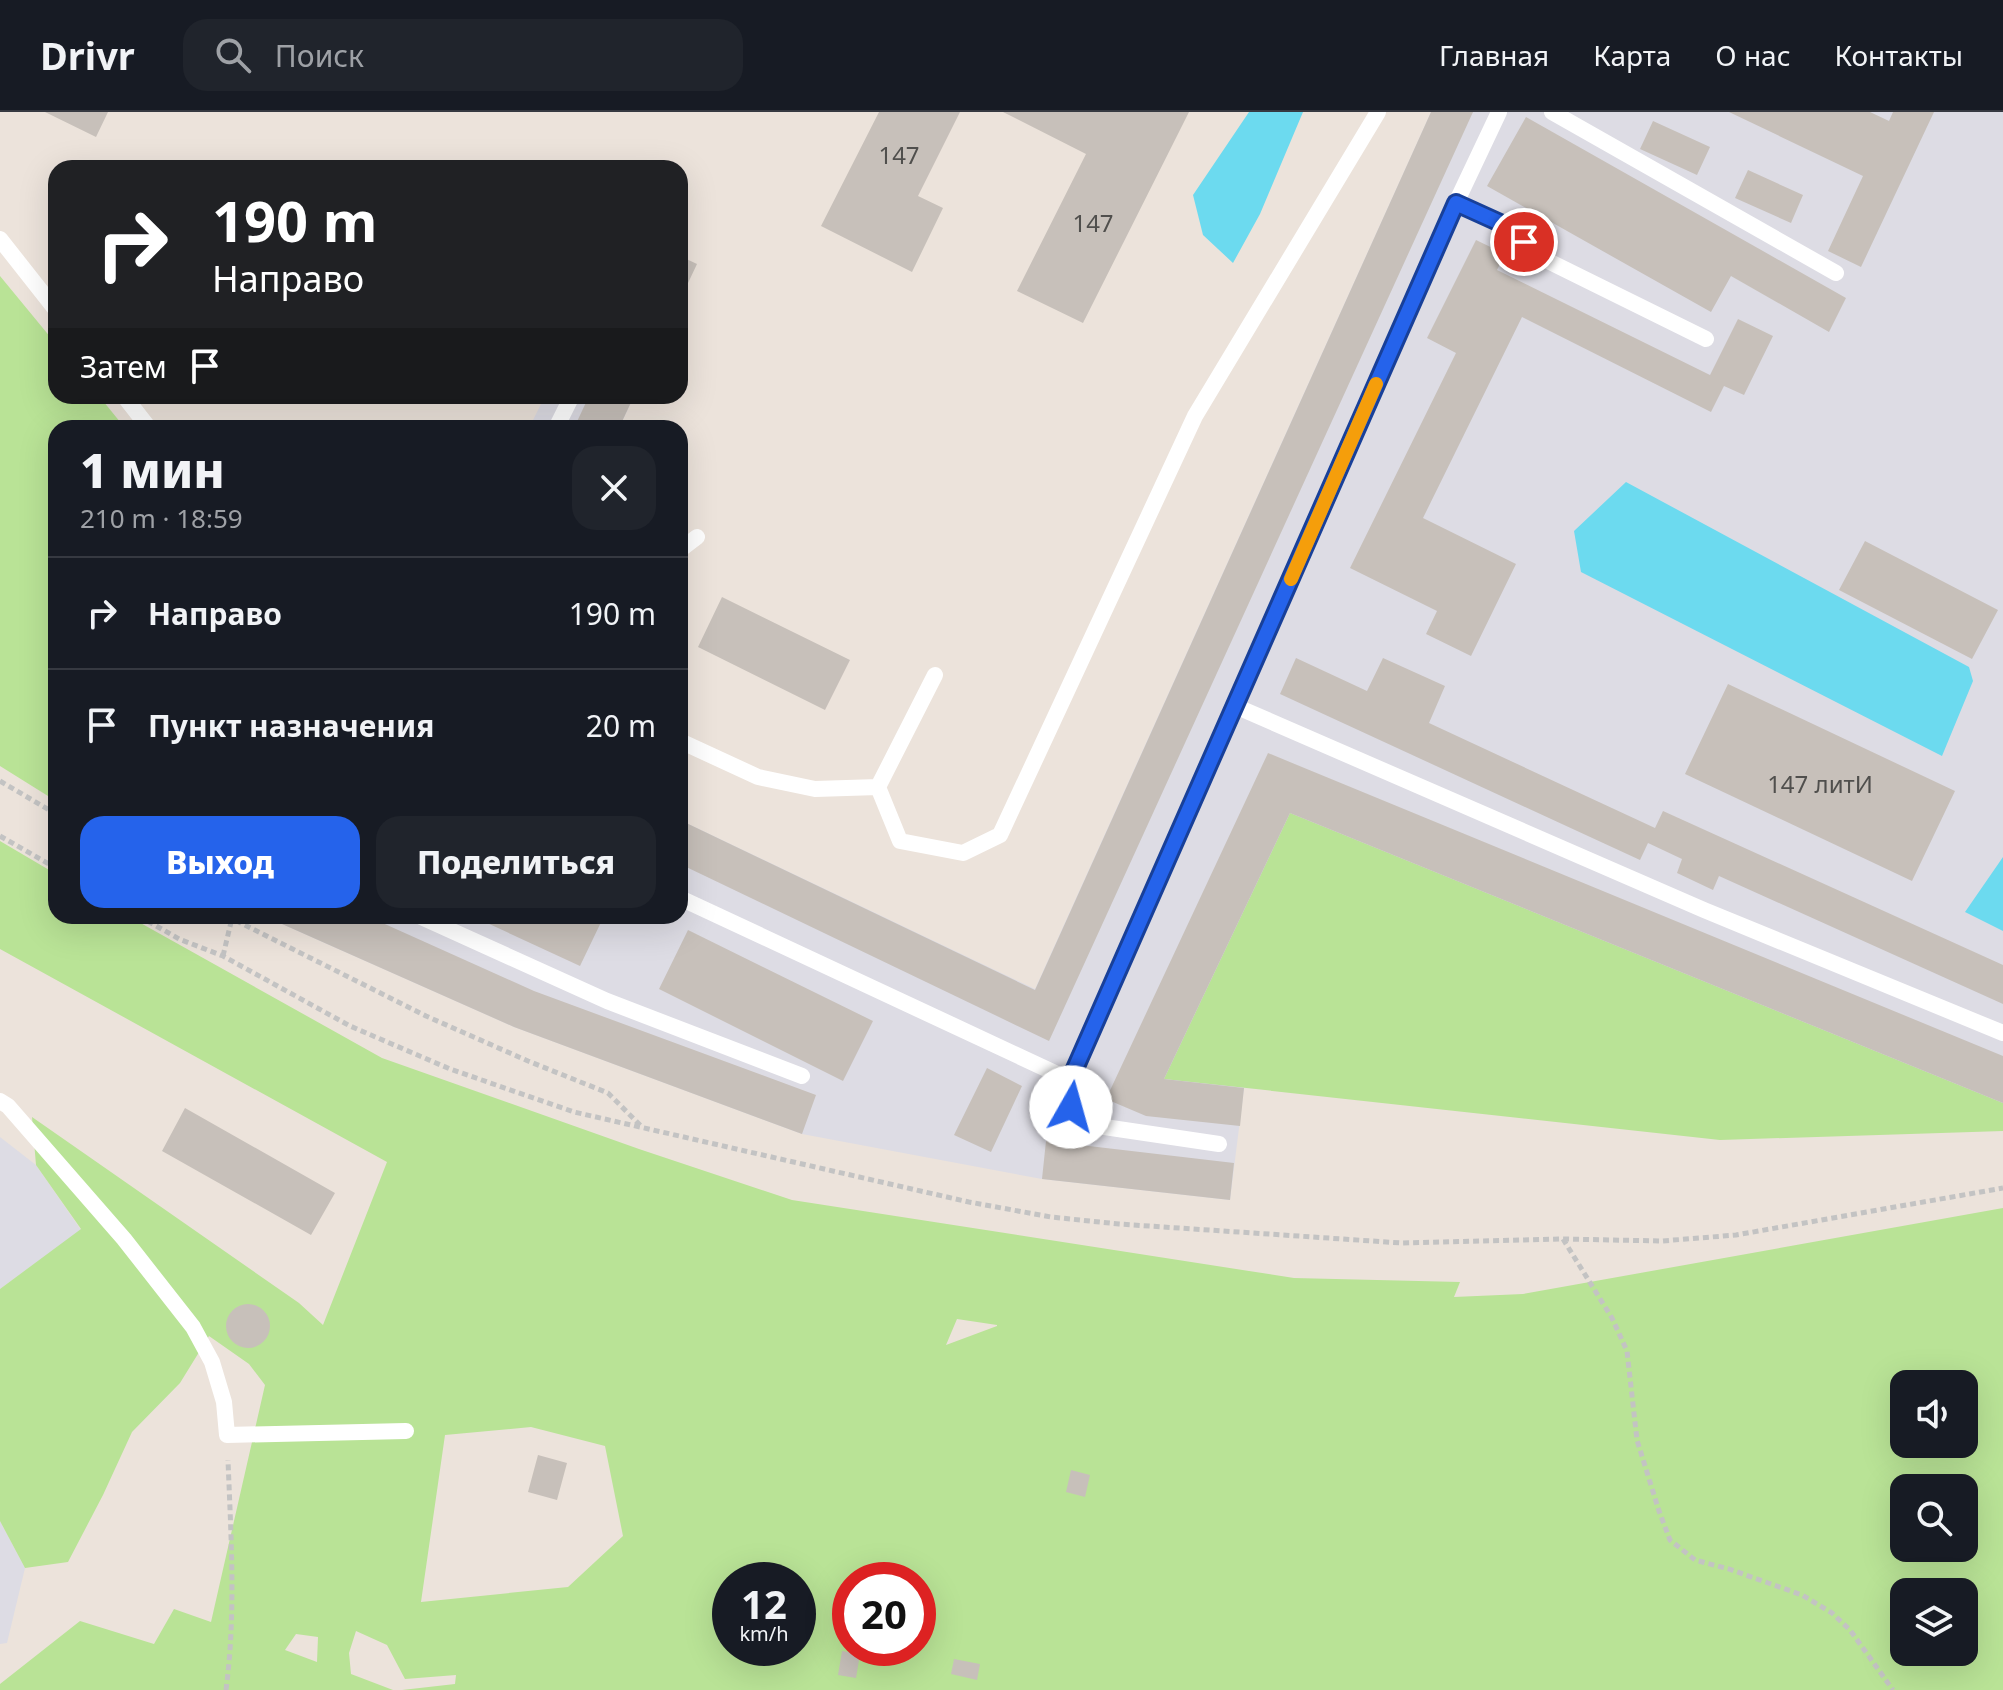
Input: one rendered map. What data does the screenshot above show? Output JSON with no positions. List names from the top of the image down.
{
  "house_numbers": ["147", "147", "147 литИ"],
  "page": {
    "header": "Drivr",
    "search": "Поиск",
    "nav": [
      "Главная",
      "Карта",
      "О нас",
      "Контакты"
    ],
    "turn": ["190 m", "Направо"],
    "then": "Затем",
    "heading": ["1 мин", "210 m · 18:59"],
    "list": [
      {
        "name": "Направо",
        "value": "190 m"
      },
      {
        "name": "Пункт назначения",
        "value": "20 m"
      }
    ],
    "buttons": ["Выход", "Поделиться"],
    "speed": "12 km/h",
    "limit": "20"
  }
}
